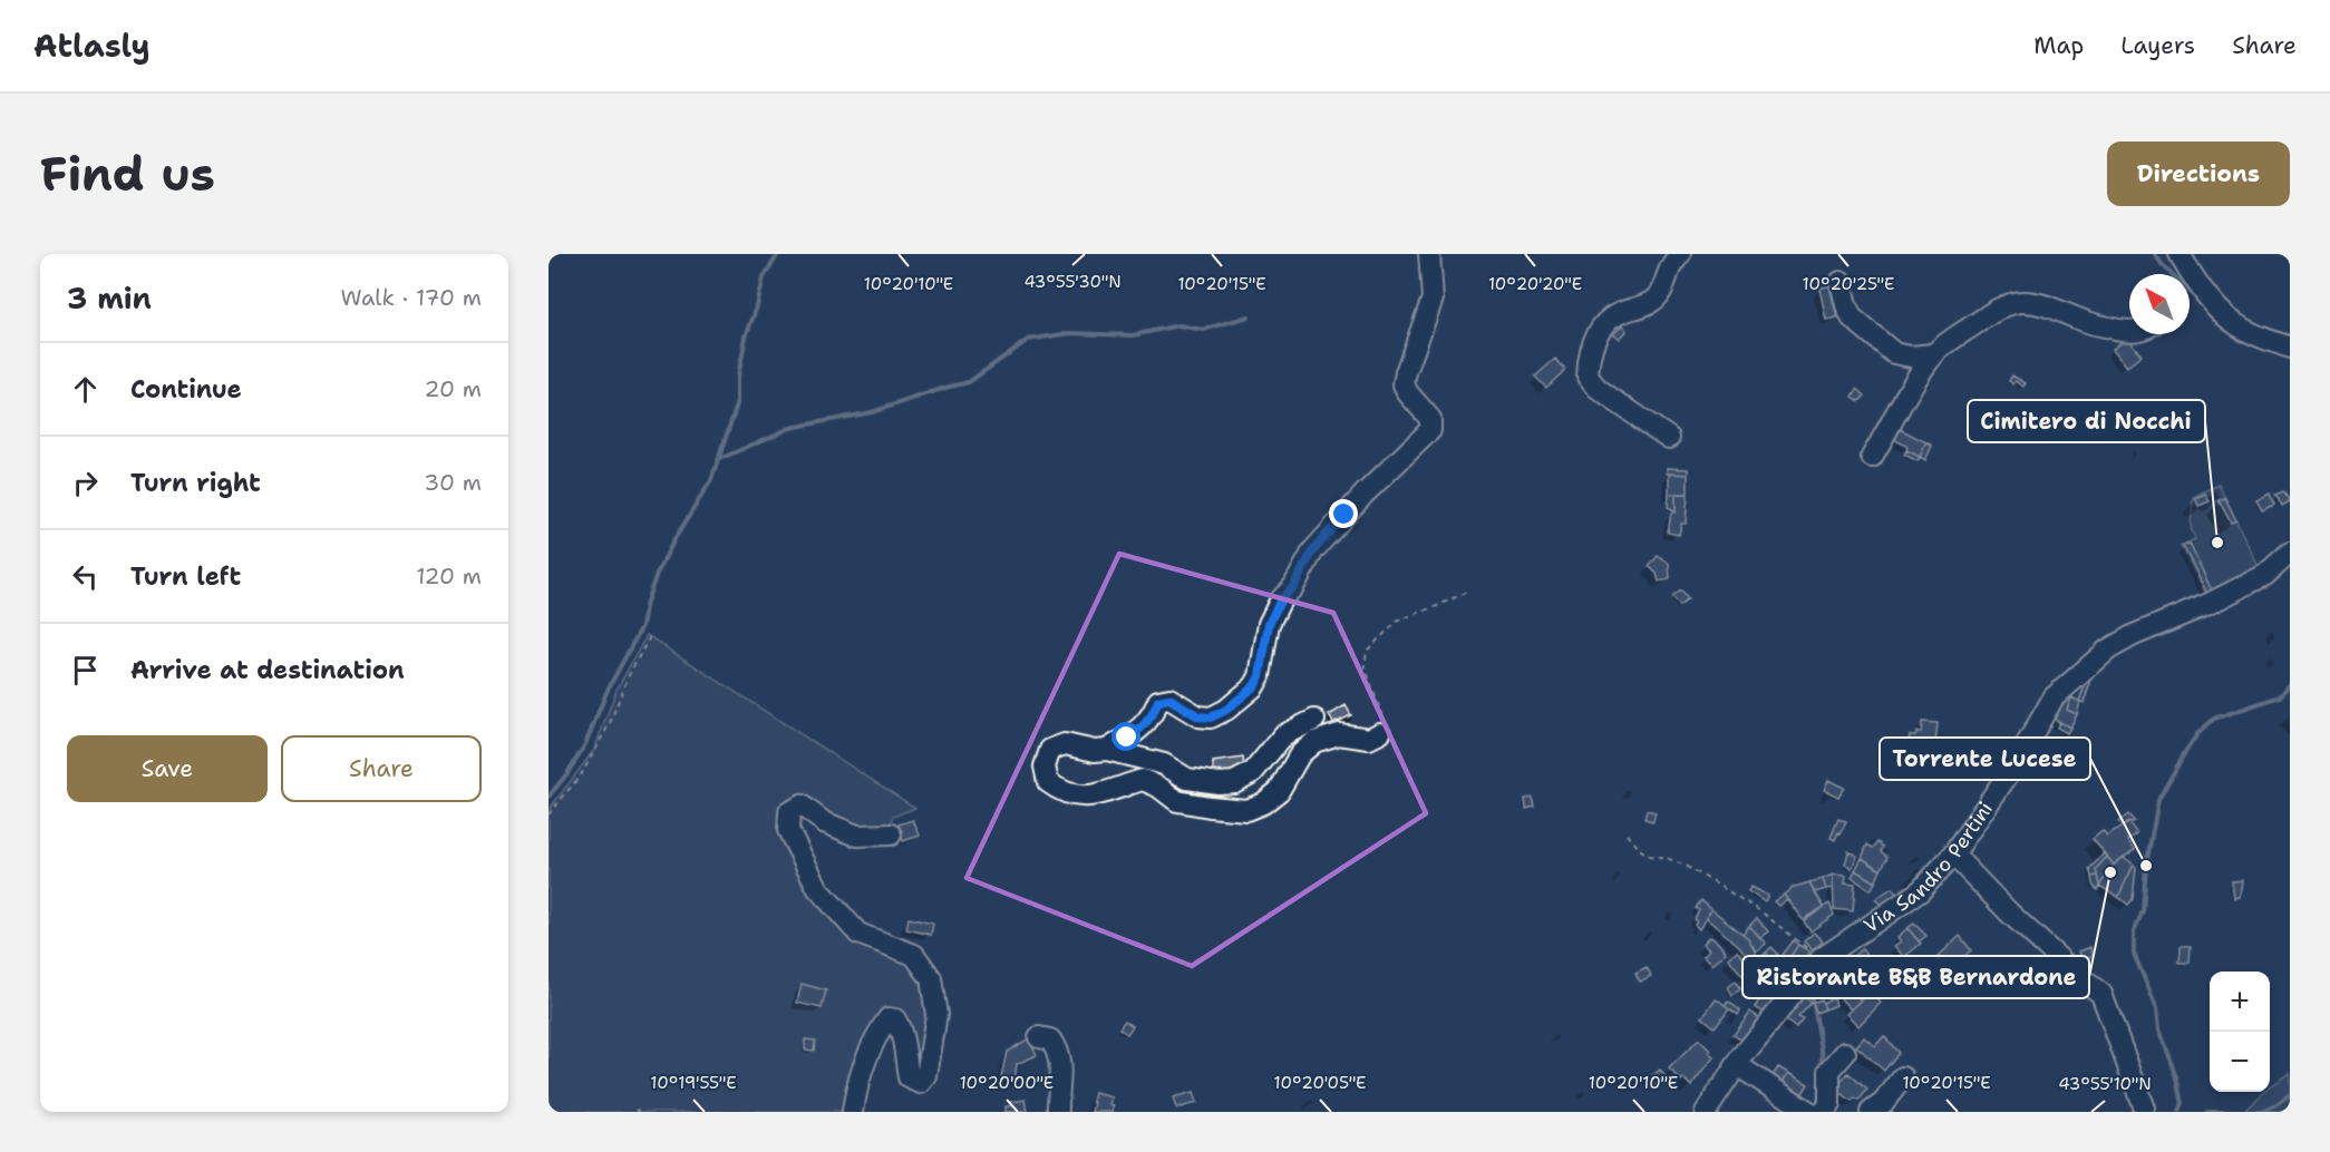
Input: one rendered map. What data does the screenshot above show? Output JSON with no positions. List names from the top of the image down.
{
  "streets": {
    "street": ["Via Sandro Pertini"]
  },
  "places": ["Cimitero di Nocchi", "Torrente Lucese", "Ristorante B&B Bernardone"],
  "north": "top left",
  "page": {
    "header": "Atlasly",
    "nav": ["Map", "Layers", "Share"],
    "buttons": [
      "Directions",
      ["Save", "Share"]
    ],
    "title": "Find us",
    "heading": ["3 min", "Walk · 170 m"],
    "list": [
      ["Continue", "20 m"],
      ["Turn right", "30 m"],
      ["Turn left", "120 m"],
      "Arrive at destination"
    ],
    "map_buttons": ["+", "−"]
  },
  "coordinates": [
    "43°55'30\"N",
    "10°20'10\"E",
    "10°20'15\"E",
    "10°20'20\"E",
    "10°20'25\"E",
    "10°19'55\"E",
    "10°20'00\"E",
    "10°20'05\"E",
    "43°55'10\"N"
  ]
}
